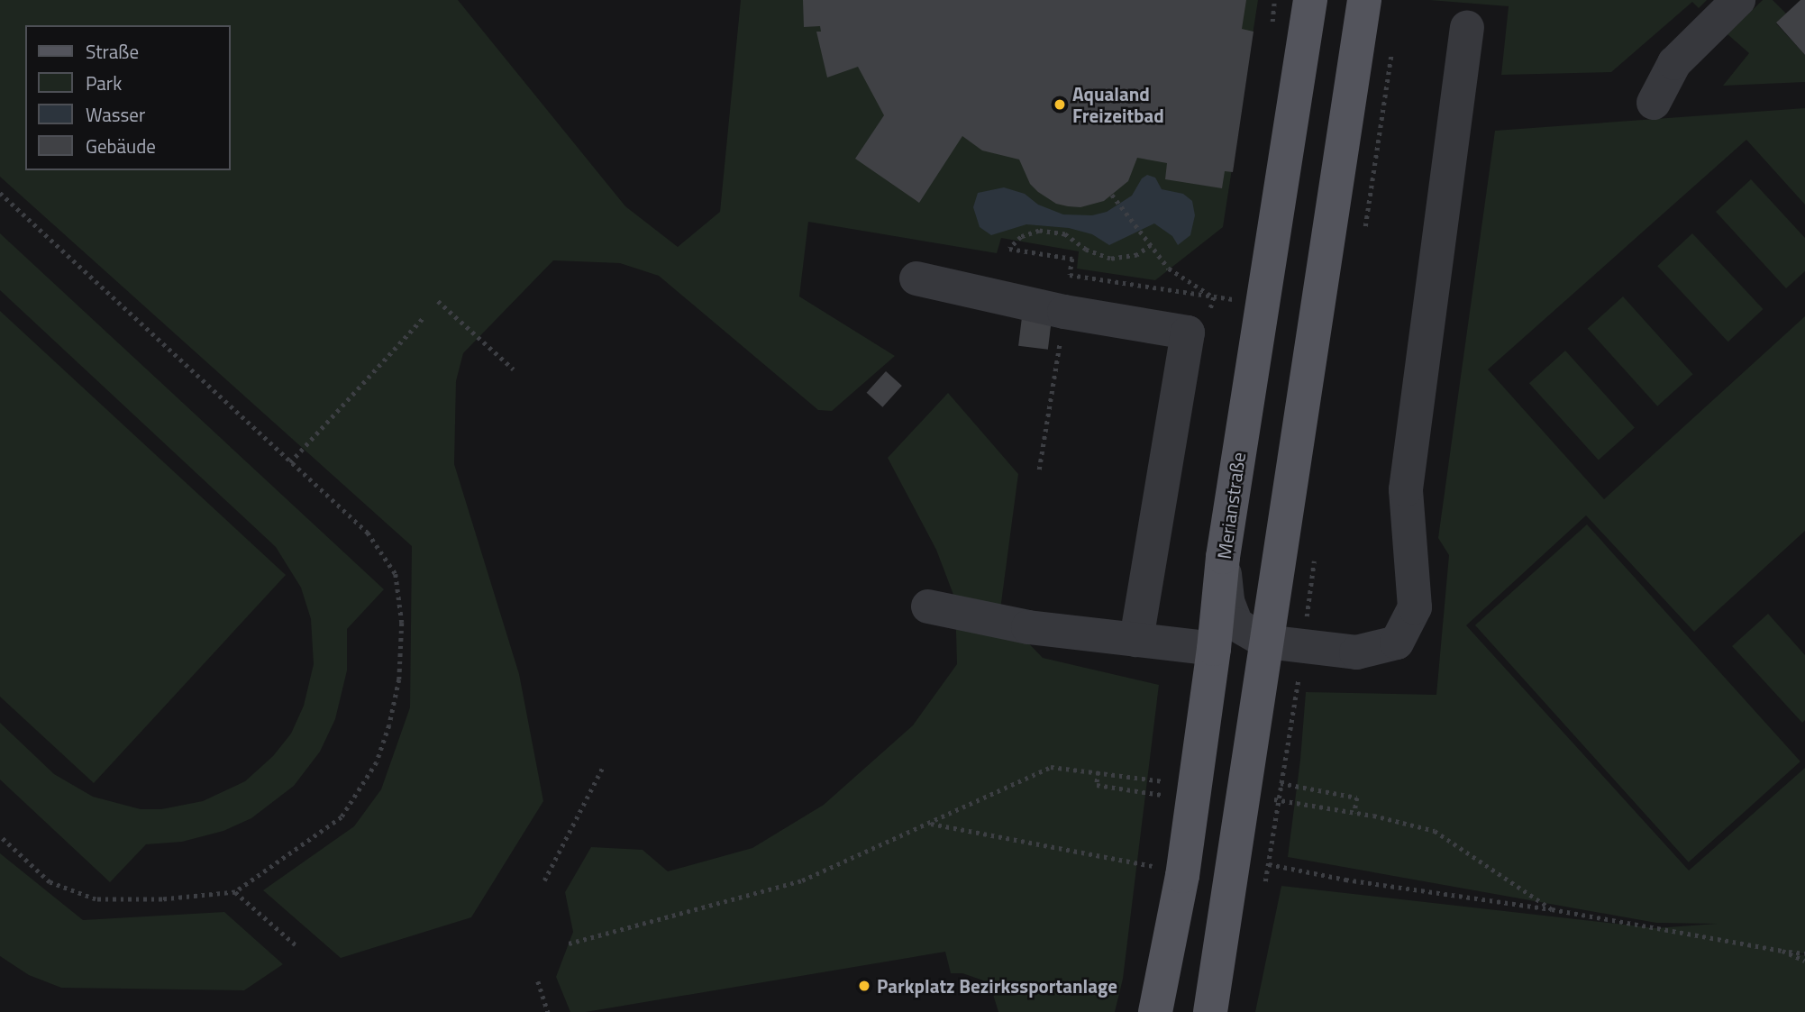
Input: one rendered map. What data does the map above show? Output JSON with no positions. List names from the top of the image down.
{
  "streets": {
    "main road": ["Merianstraße"]
  },
  "places": ["Aqualand Freizeitbad", "Parkplatz Bezirkssportanlage"],
  "legend": [
    "Straße",
    "Park",
    "Wasser",
    "Gebäude"
  ]
}
